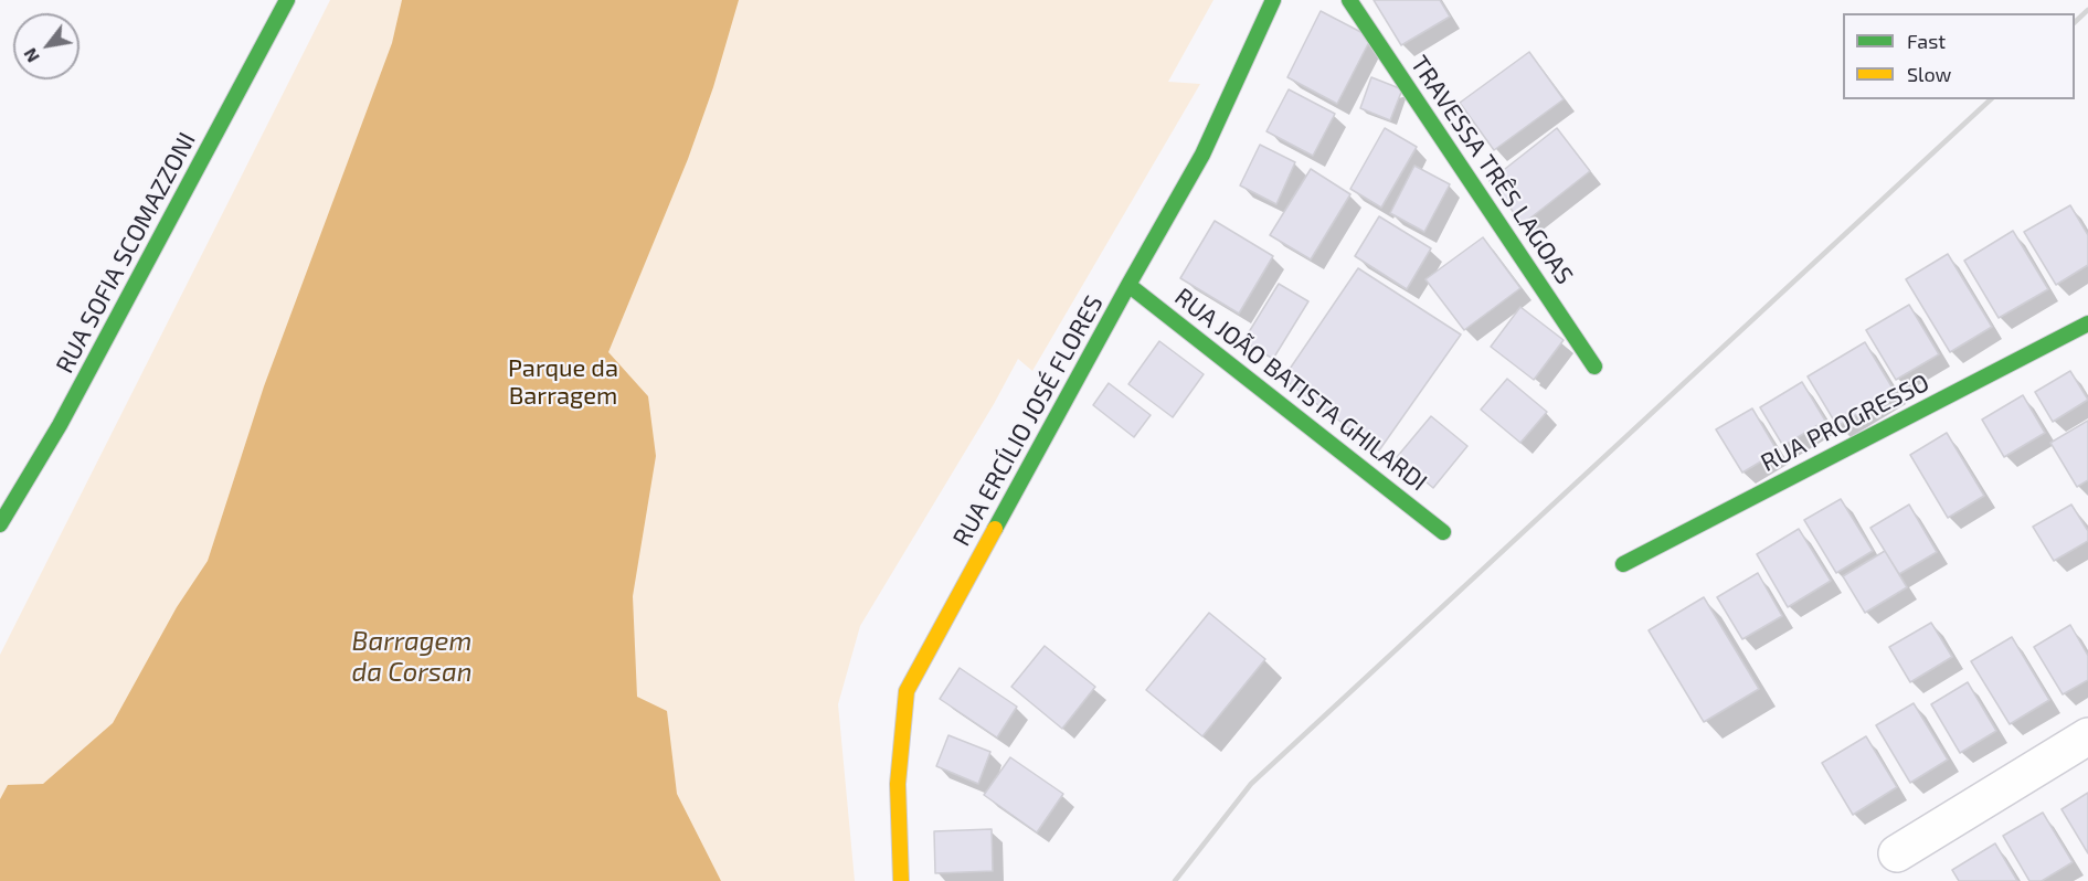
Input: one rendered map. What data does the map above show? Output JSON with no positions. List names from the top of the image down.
{
  "streets": {
    "street": [
      "TRAVESSA TRÊS LAGOAS",
      "RUA SOFIA SCOMAZZONI",
      "RUA JOÃO BATISTA GHILARDI",
      "RUA ERCÍLIO JOSÉ FLORES",
      "RUA PROGRESSO"
    ]
  },
  "crossings": [
    ["RUA JOÃO BATISTA GHILARDI", "RUA ERCÍLIO JOSÉ FLORES"]
  ],
  "water": ["Barragem da Corsan"],
  "parks": ["Parque da Barragem"],
  "legend": ["Fast", "Slow"],
  "north": "bottom left"
}
